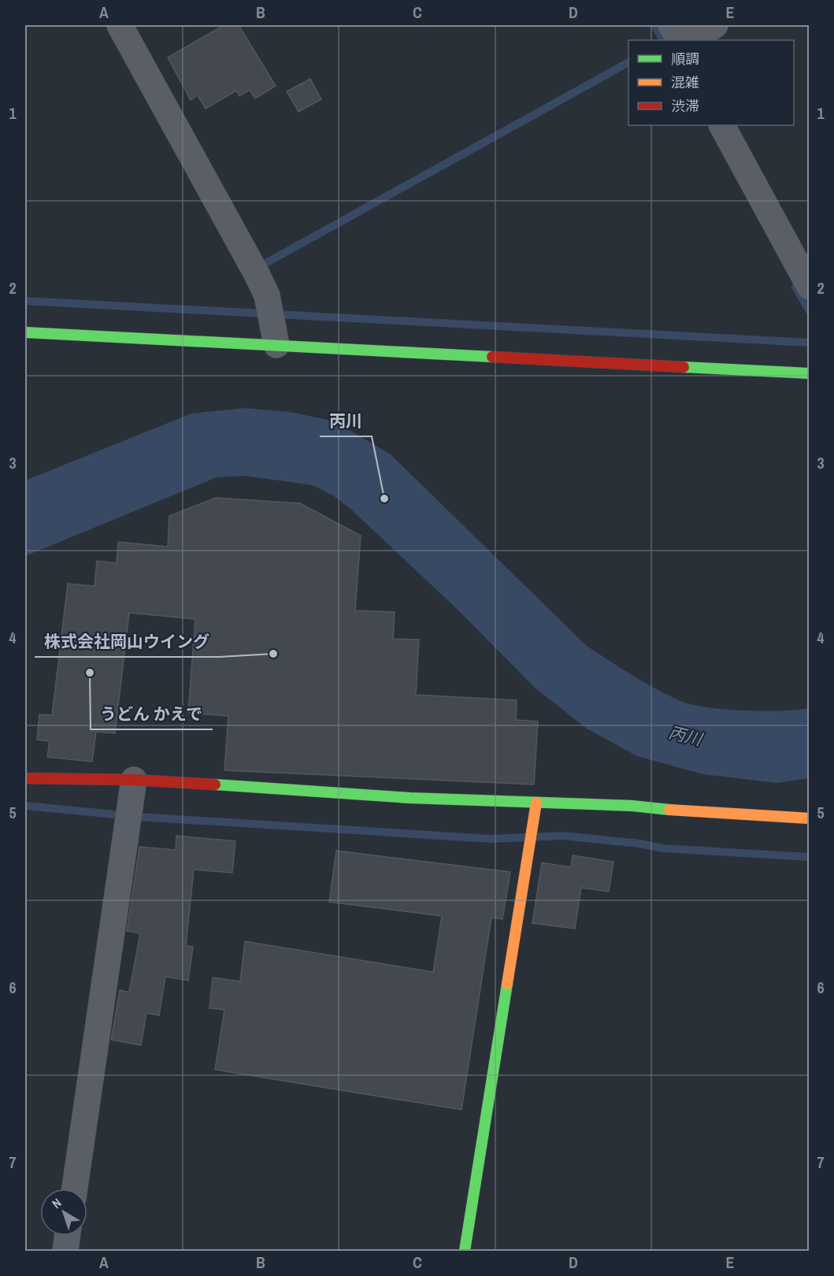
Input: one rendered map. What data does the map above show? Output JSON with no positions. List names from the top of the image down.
{
  "water": ["丙川"],
  "places": ["丙川", "株式会社岡山ウイング", "うどん かえで"],
  "legend": ["順調", "混雑", "渋滞"],
  "north": "top left",
  "grid": {
    "columns": [
      "A",
      "B",
      "C",
      "D",
      "E"
    ],
    "rows": [
      "1",
      "2",
      "3",
      "4",
      "5",
      "6",
      "7"
    ]
  }
}
